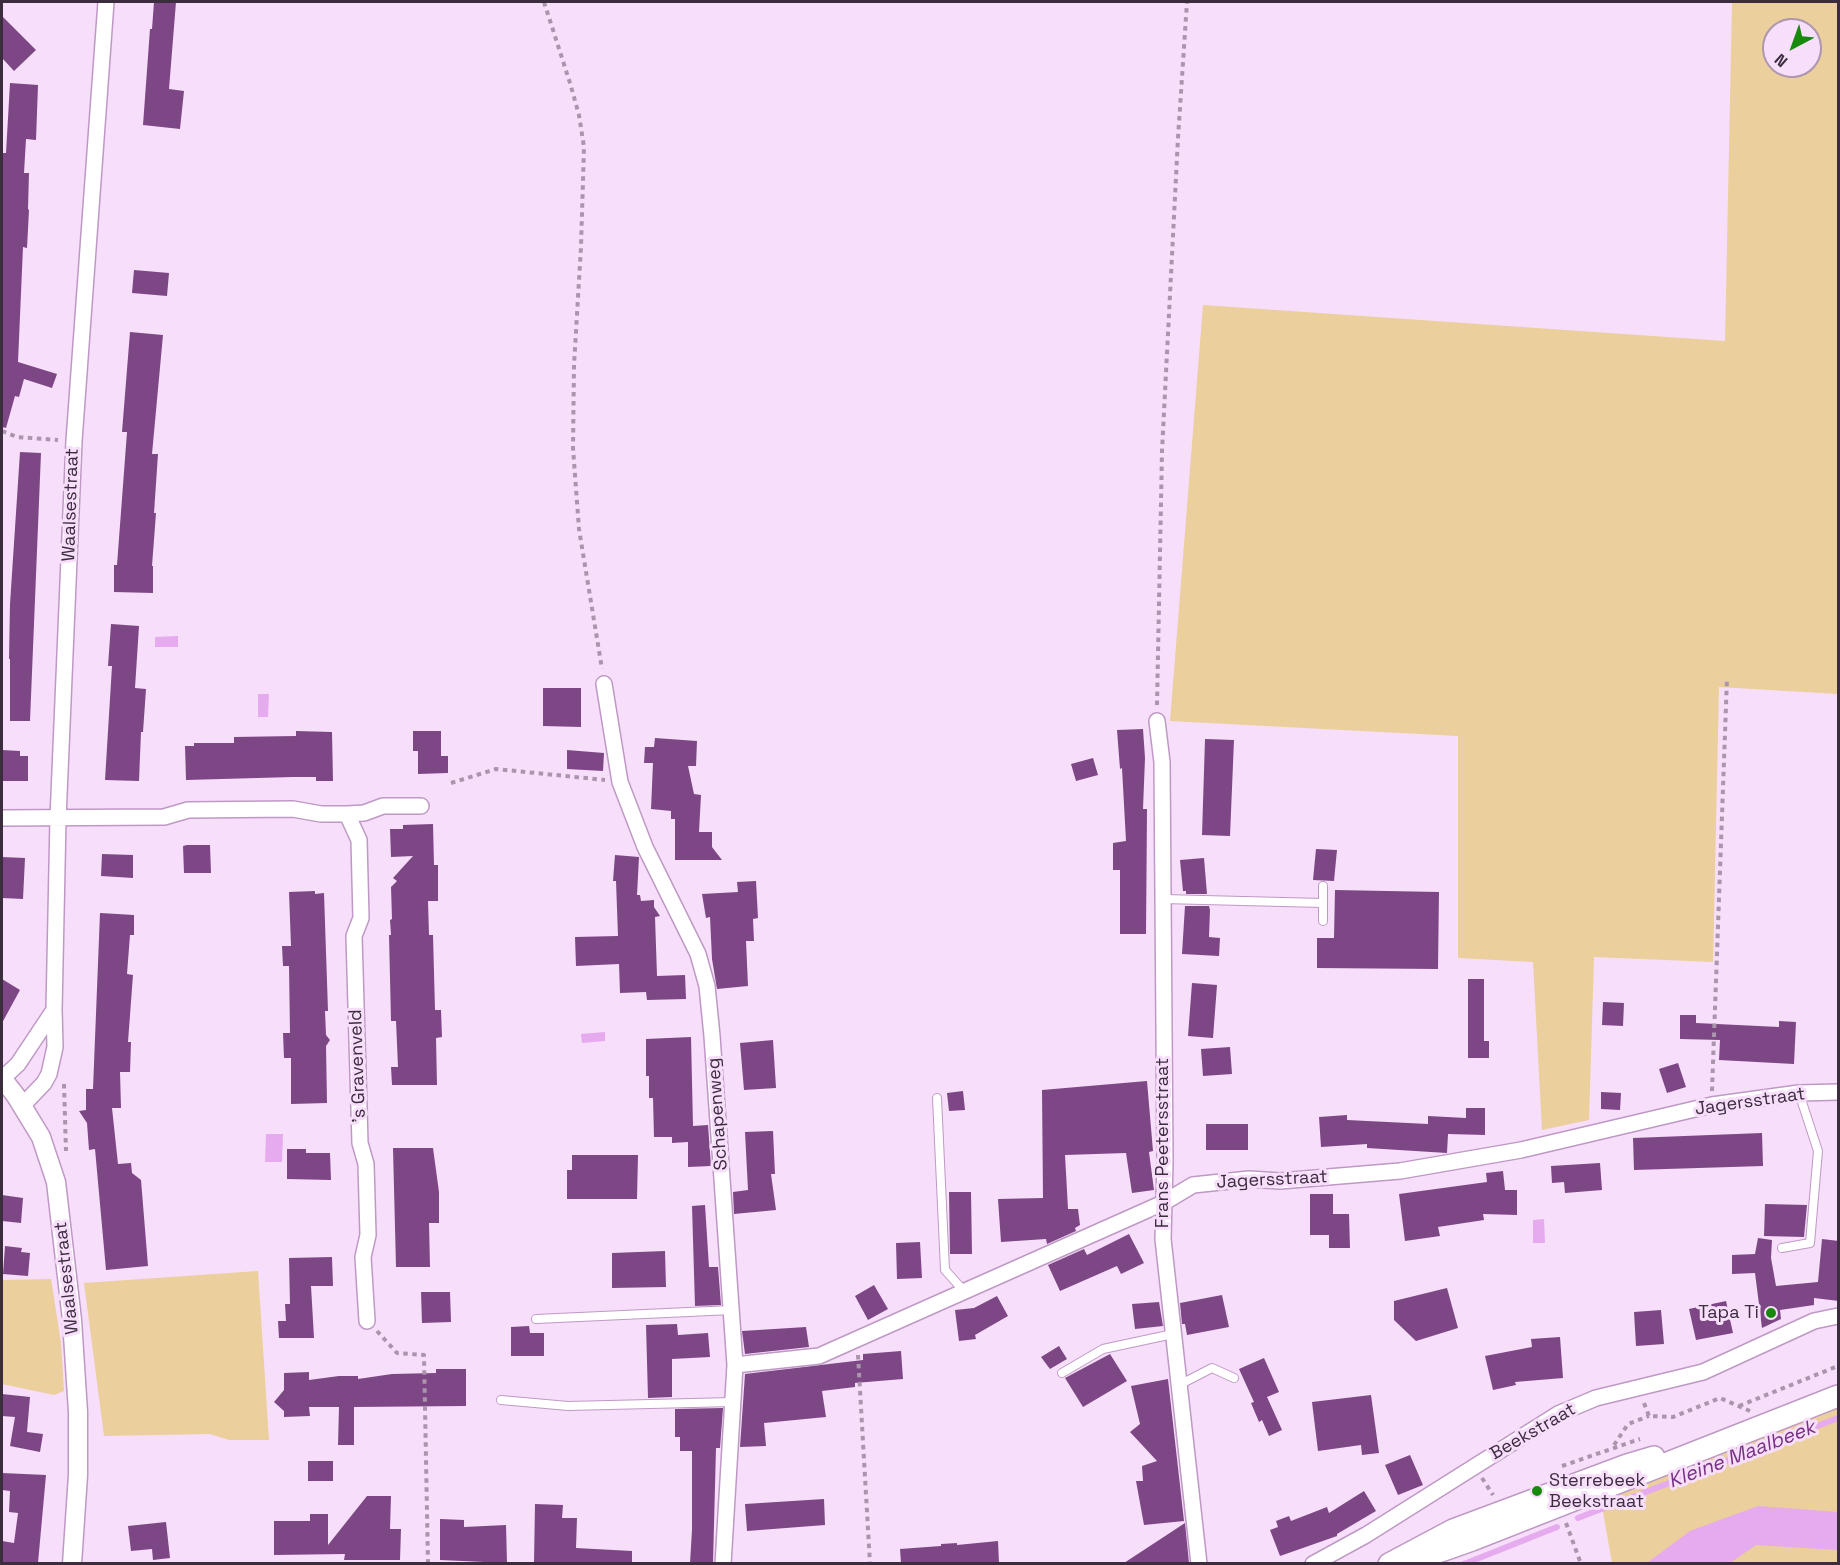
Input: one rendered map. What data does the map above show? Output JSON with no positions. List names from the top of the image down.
{
  "streets": {
    "street": [
      "Waalsestraat",
      "'s Gravenveld",
      "Jagersstraat",
      "Schapenweg",
      "Frans Peetersstraat",
      "Beekstraat"
    ]
  },
  "crossings": [
    ["Jagersstraat", "Schapenweg"],
    ["Jagersstraat", "Frans Peetersstraat"]
  ],
  "water": ["Kleine Maalbeek"],
  "places": ["Tapa Ti", "Sterrebeek Beekstraat"],
  "north": "bottom left"
}
